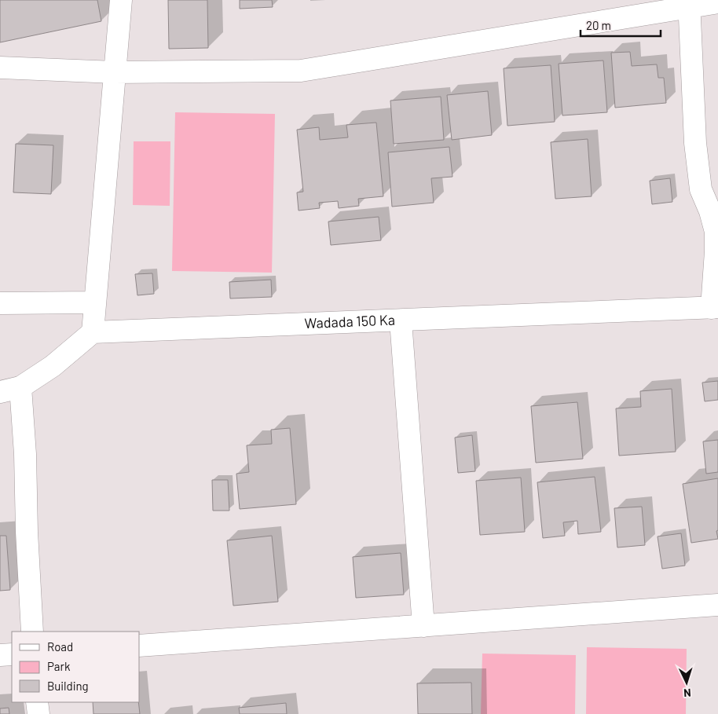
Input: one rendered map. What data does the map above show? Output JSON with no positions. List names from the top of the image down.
{
  "streets": {
    "street": ["Wadada 150 Ka"]
  },
  "legend": ["Road", "Park", "Building"],
  "scale_bar": "20 m",
  "north": "bottom"
}
